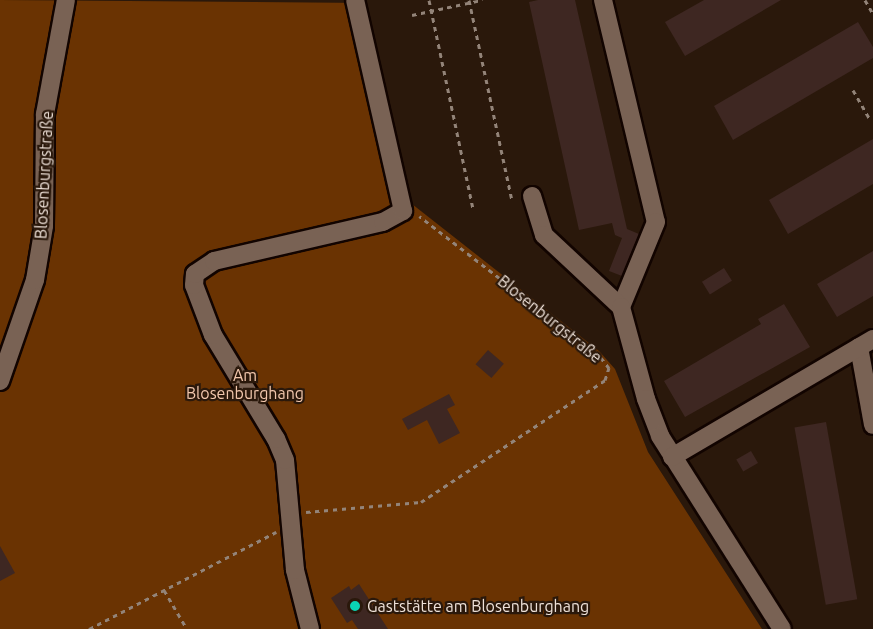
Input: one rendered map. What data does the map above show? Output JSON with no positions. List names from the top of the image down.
{
  "streets": {
    "street": ["Blosenburgstraße"]
  },
  "parks": ["Am Blosenburghang"],
  "places": ["Gaststätte am Blosenburghang"]
}
